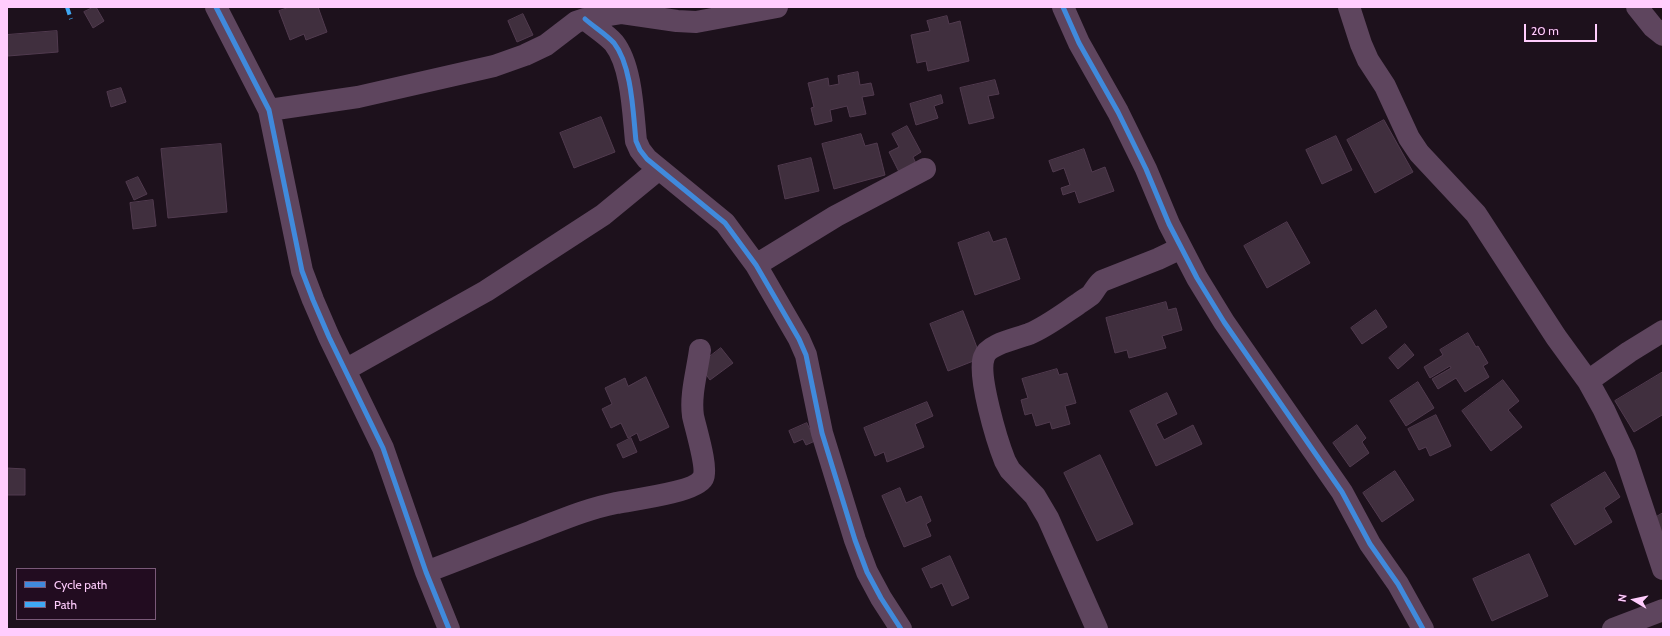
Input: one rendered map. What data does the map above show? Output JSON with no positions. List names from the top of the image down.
{
  "legend": ["Cycle path", "Path"],
  "scale_bar": "20 m",
  "north": "left"
}
